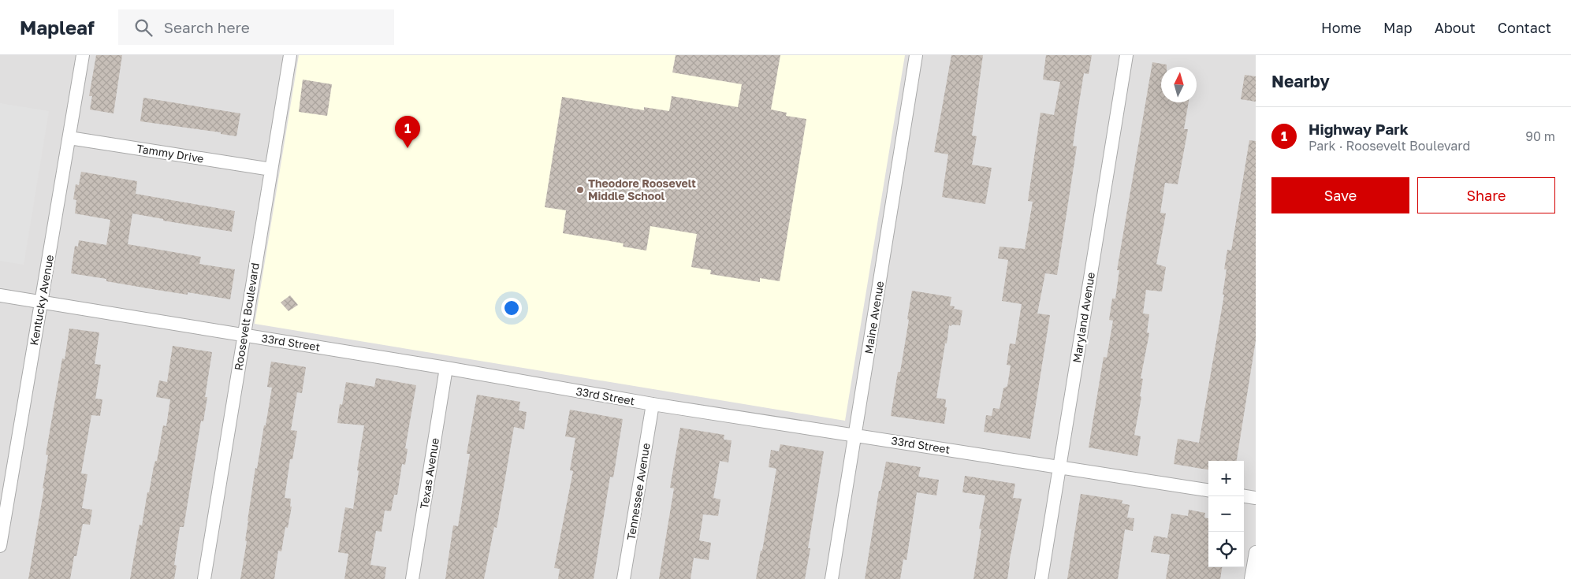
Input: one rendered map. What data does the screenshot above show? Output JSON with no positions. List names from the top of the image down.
{
  "streets": {
    "street": [
      "Tammy Drive",
      "Kentucky Avenue",
      "Roosevelt Boulevard",
      "Maine Avenue",
      "Maryland Avenue",
      "33rd Street",
      "Texas Avenue",
      "Tennessee Avenue"
    ]
  },
  "crossings": [
    ["Tammy Drive", "Kentucky Avenue"],
    ["Tammy Drive", "Roosevelt Boulevard"],
    ["Kentucky Avenue", "33rd Street"],
    ["Roosevelt Boulevard", "33rd Street"],
    ["Maine Avenue", "33rd Street"],
    ["Maryland Avenue", "33rd Street"],
    ["33rd Street", "Texas Avenue"],
    ["33rd Street", "Tennessee Avenue"]
  ],
  "places": ["Theodore Roosevelt Middle School"],
  "north": "top",
  "page": {
    "header": "Mapleaf",
    "search": "Search here",
    "nav": [
      "Home",
      "Map",
      "About",
      "Contact"
    ],
    "heading": "Nearby",
    "list": [
      {
        "mark": "1",
        "name": "Highway Park",
        "note": "Park · Roosevelt Boulevard",
        "value": "90 m"
      }
    ],
    "pins": "1",
    "buttons": ["Save", "Share"],
    "map_buttons": ["+", "−"]
  }
}
